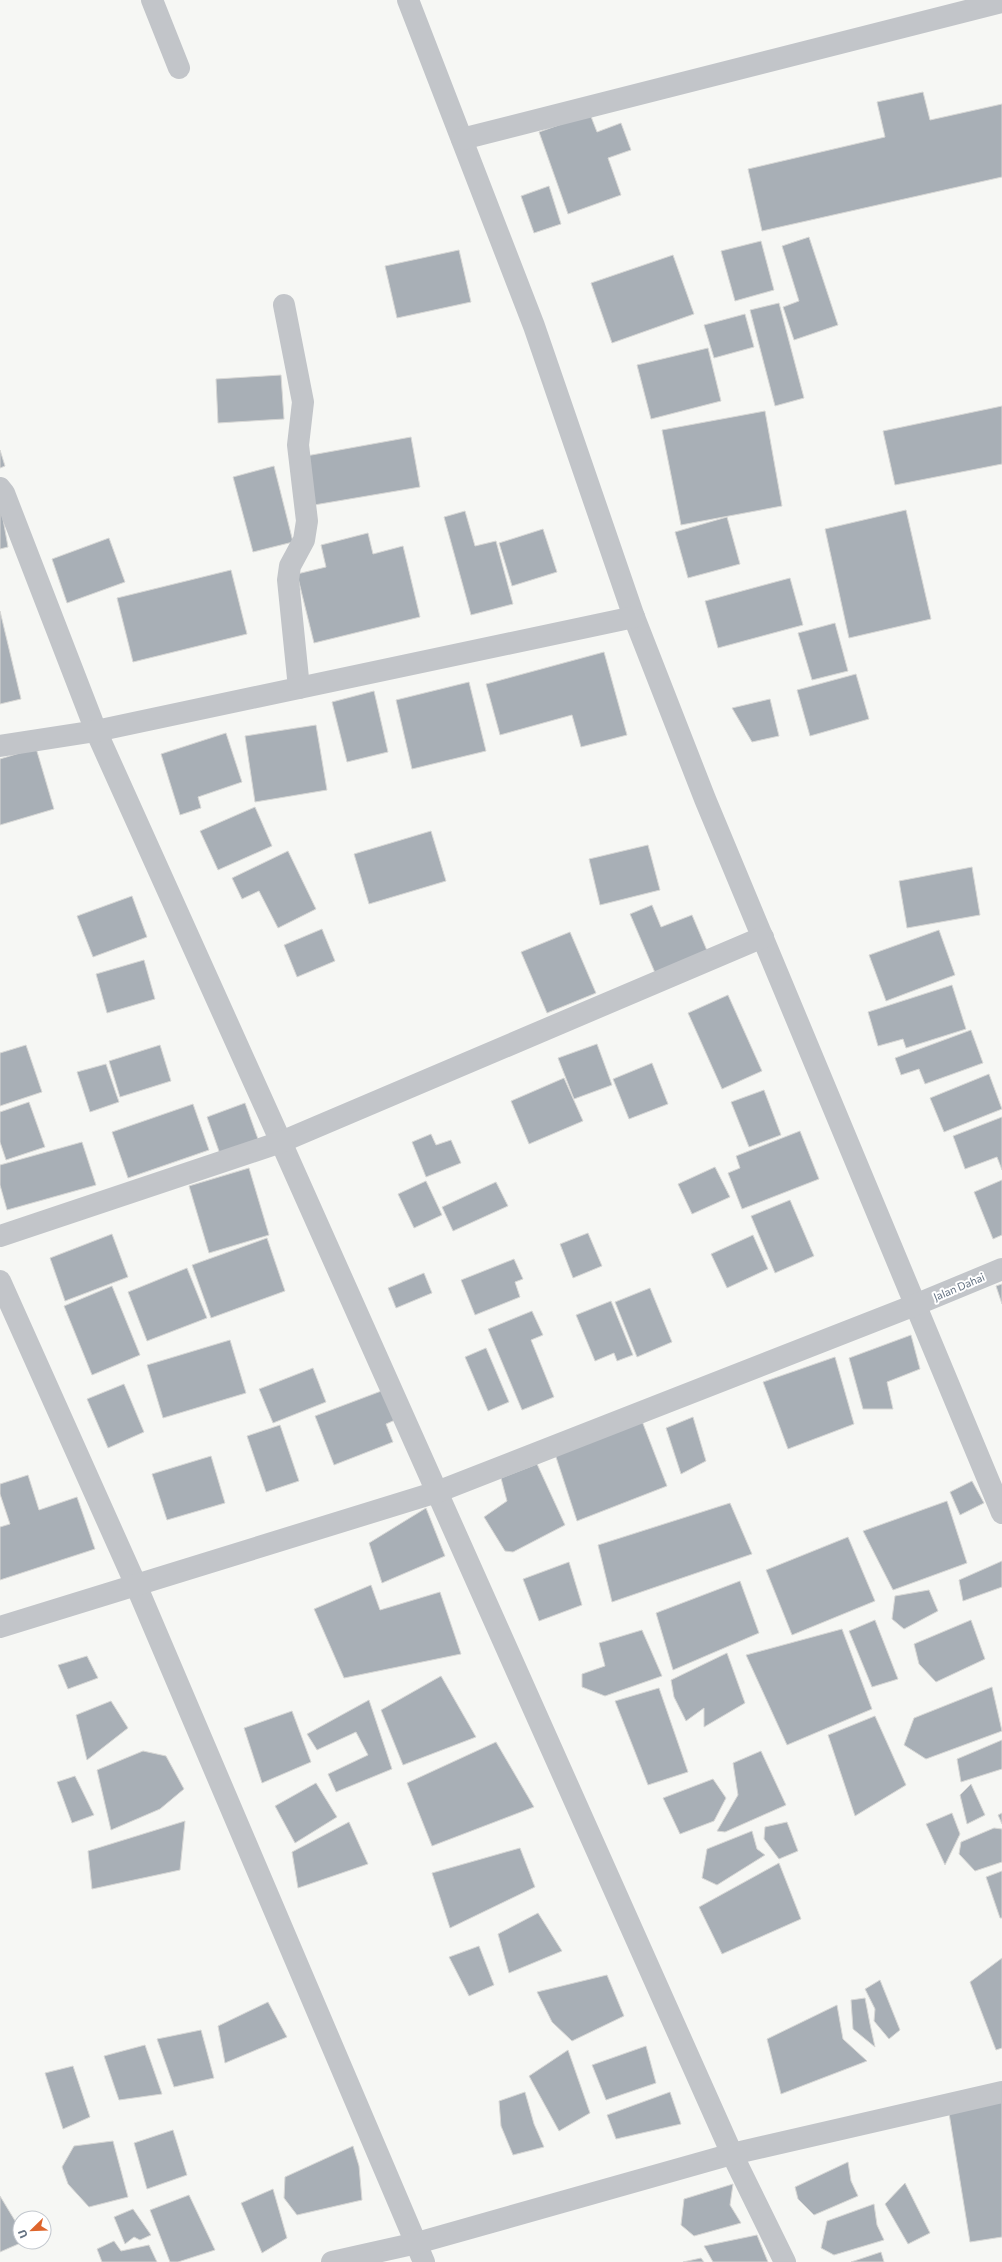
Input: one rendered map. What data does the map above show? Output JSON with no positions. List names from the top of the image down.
{
  "streets": {
    "street": ["Jalan Dahai"]
  },
  "north": "bottom left"
}
